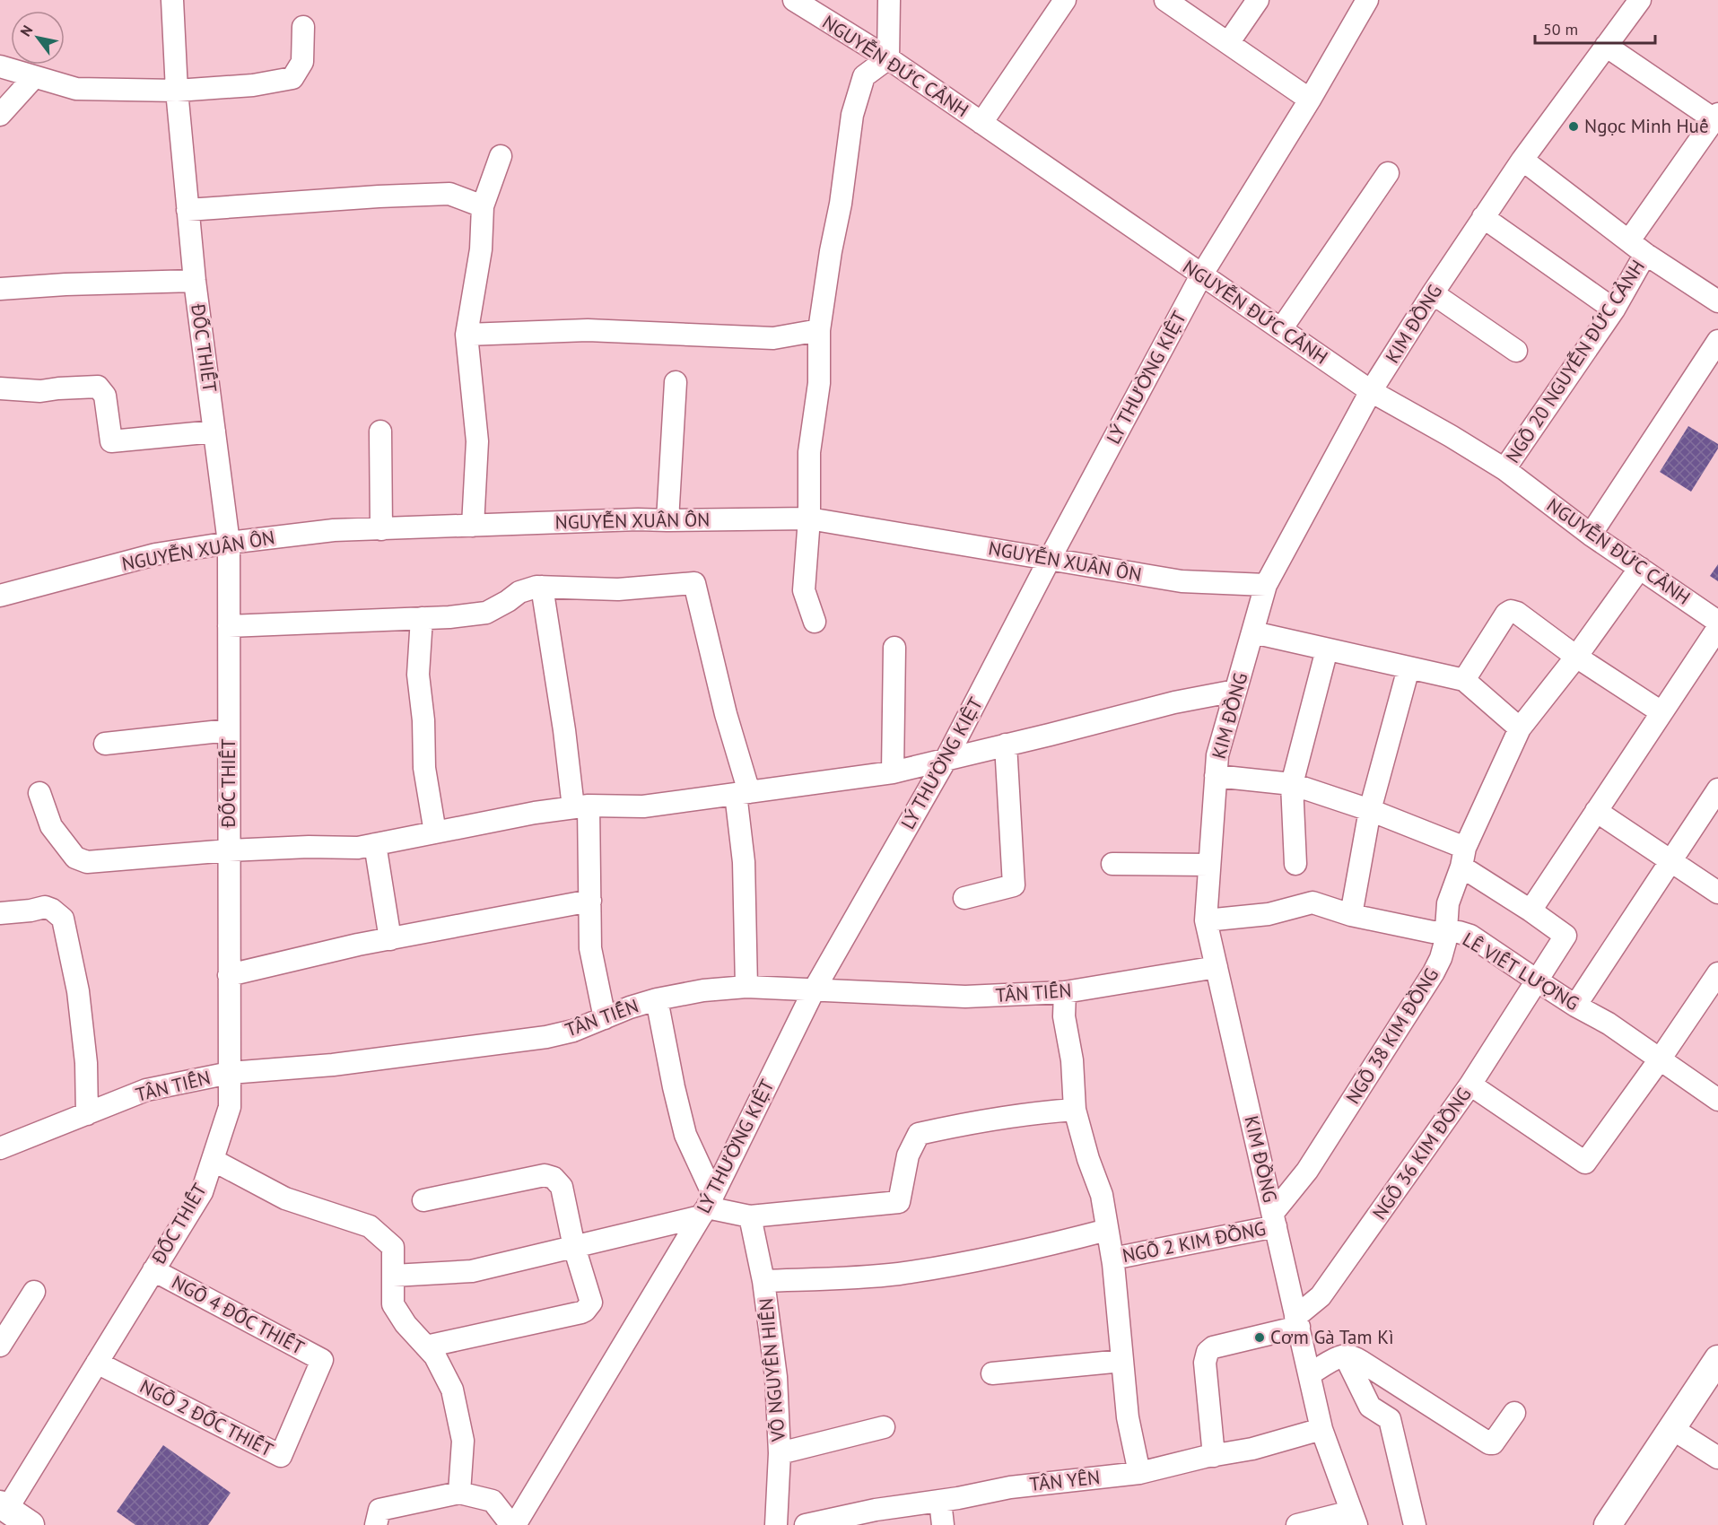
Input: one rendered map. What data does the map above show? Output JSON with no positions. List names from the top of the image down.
{
  "streets": {
    "street": [
      "NGUYỄN ĐỨC CẢNH",
      "KIM ĐỒNG",
      "ĐỐC THIẾT",
      "NGÕ 20 NGUYỄN ĐỨC CẢNH",
      "LÝ THƯỜNG KIỆT",
      "NGUYỄN XUÂN ÔN",
      "LÊ VIẾT LƯỢNG",
      "TÂN TIẾN",
      "NGÕ 38 KIM ĐỒNG",
      "NGÕ 36 KIM ĐỒNG",
      "NGÕ 2 KIM ĐỒNG",
      "NGÕ 4 ĐỐC THIẾT",
      "VÕ NGUYÊN HIẾN",
      "NGÕ 2 ĐỐC THIẾT",
      "TÂN YÊN"
    ]
  },
  "crossings": [
    ["NGUYỄN ĐỨC CẢNH", "KIM ĐỒNG"],
    ["NGUYỄN ĐỨC CẢNH", "NGÕ 20 NGUYỄN ĐỨC CẢNH"],
    ["NGUYỄN ĐỨC CẢNH", "LÝ THƯỜNG KIỆT"],
    ["NGUYỄN ĐỨC CẢNH", "NGÕ 38 KIM ĐỒNG"],
    ["KIM ĐỒNG", "NGUYỄN XUÂN ÔN"],
    ["KIM ĐỒNG", "LÊ VIẾT LƯỢNG"],
    ["KIM ĐỒNG", "TÂN TIẾN"],
    ["KIM ĐỒNG", "NGÕ 38 KIM ĐỒNG"],
    ["KIM ĐỒNG", "NGÕ 36 KIM ĐỒNG"],
    ["KIM ĐỒNG", "NGÕ 2 KIM ĐỒNG"],
    ["KIM ĐỒNG", "TÂN YÊN"],
    ["ĐỐC THIẾT", "NGUYỄN XUÂN ÔN"],
    ["ĐỐC THIẾT", "TÂN TIẾN"],
    ["ĐỐC THIẾT", "NGÕ 4 ĐỐC THIẾT"],
    ["ĐỐC THIẾT", "NGÕ 2 ĐỐC THIẾT"],
    ["LÝ THƯỜNG KIỆT", "NGUYỄN XUÂN ÔN"],
    ["LÝ THƯỜNG KIỆT", "TÂN TIẾN"],
    ["LÊ VIẾT LƯỢNG", "NGÕ 38 KIM ĐỒNG"],
    ["LÊ VIẾT LƯỢNG", "NGÕ 36 KIM ĐỒNG"],
    ["NGÕ 38 KIM ĐỒNG", "NGÕ 2 KIM ĐỒNG"],
    ["NGÕ 4 ĐỐC THIẾT", "NGÕ 2 ĐỐC THIẾT"]
  ],
  "places": ["Ngọc Minh Huế", "Cơm Gà Tam Kì"],
  "scale_bar": "50 m",
  "north": "top left"
}
